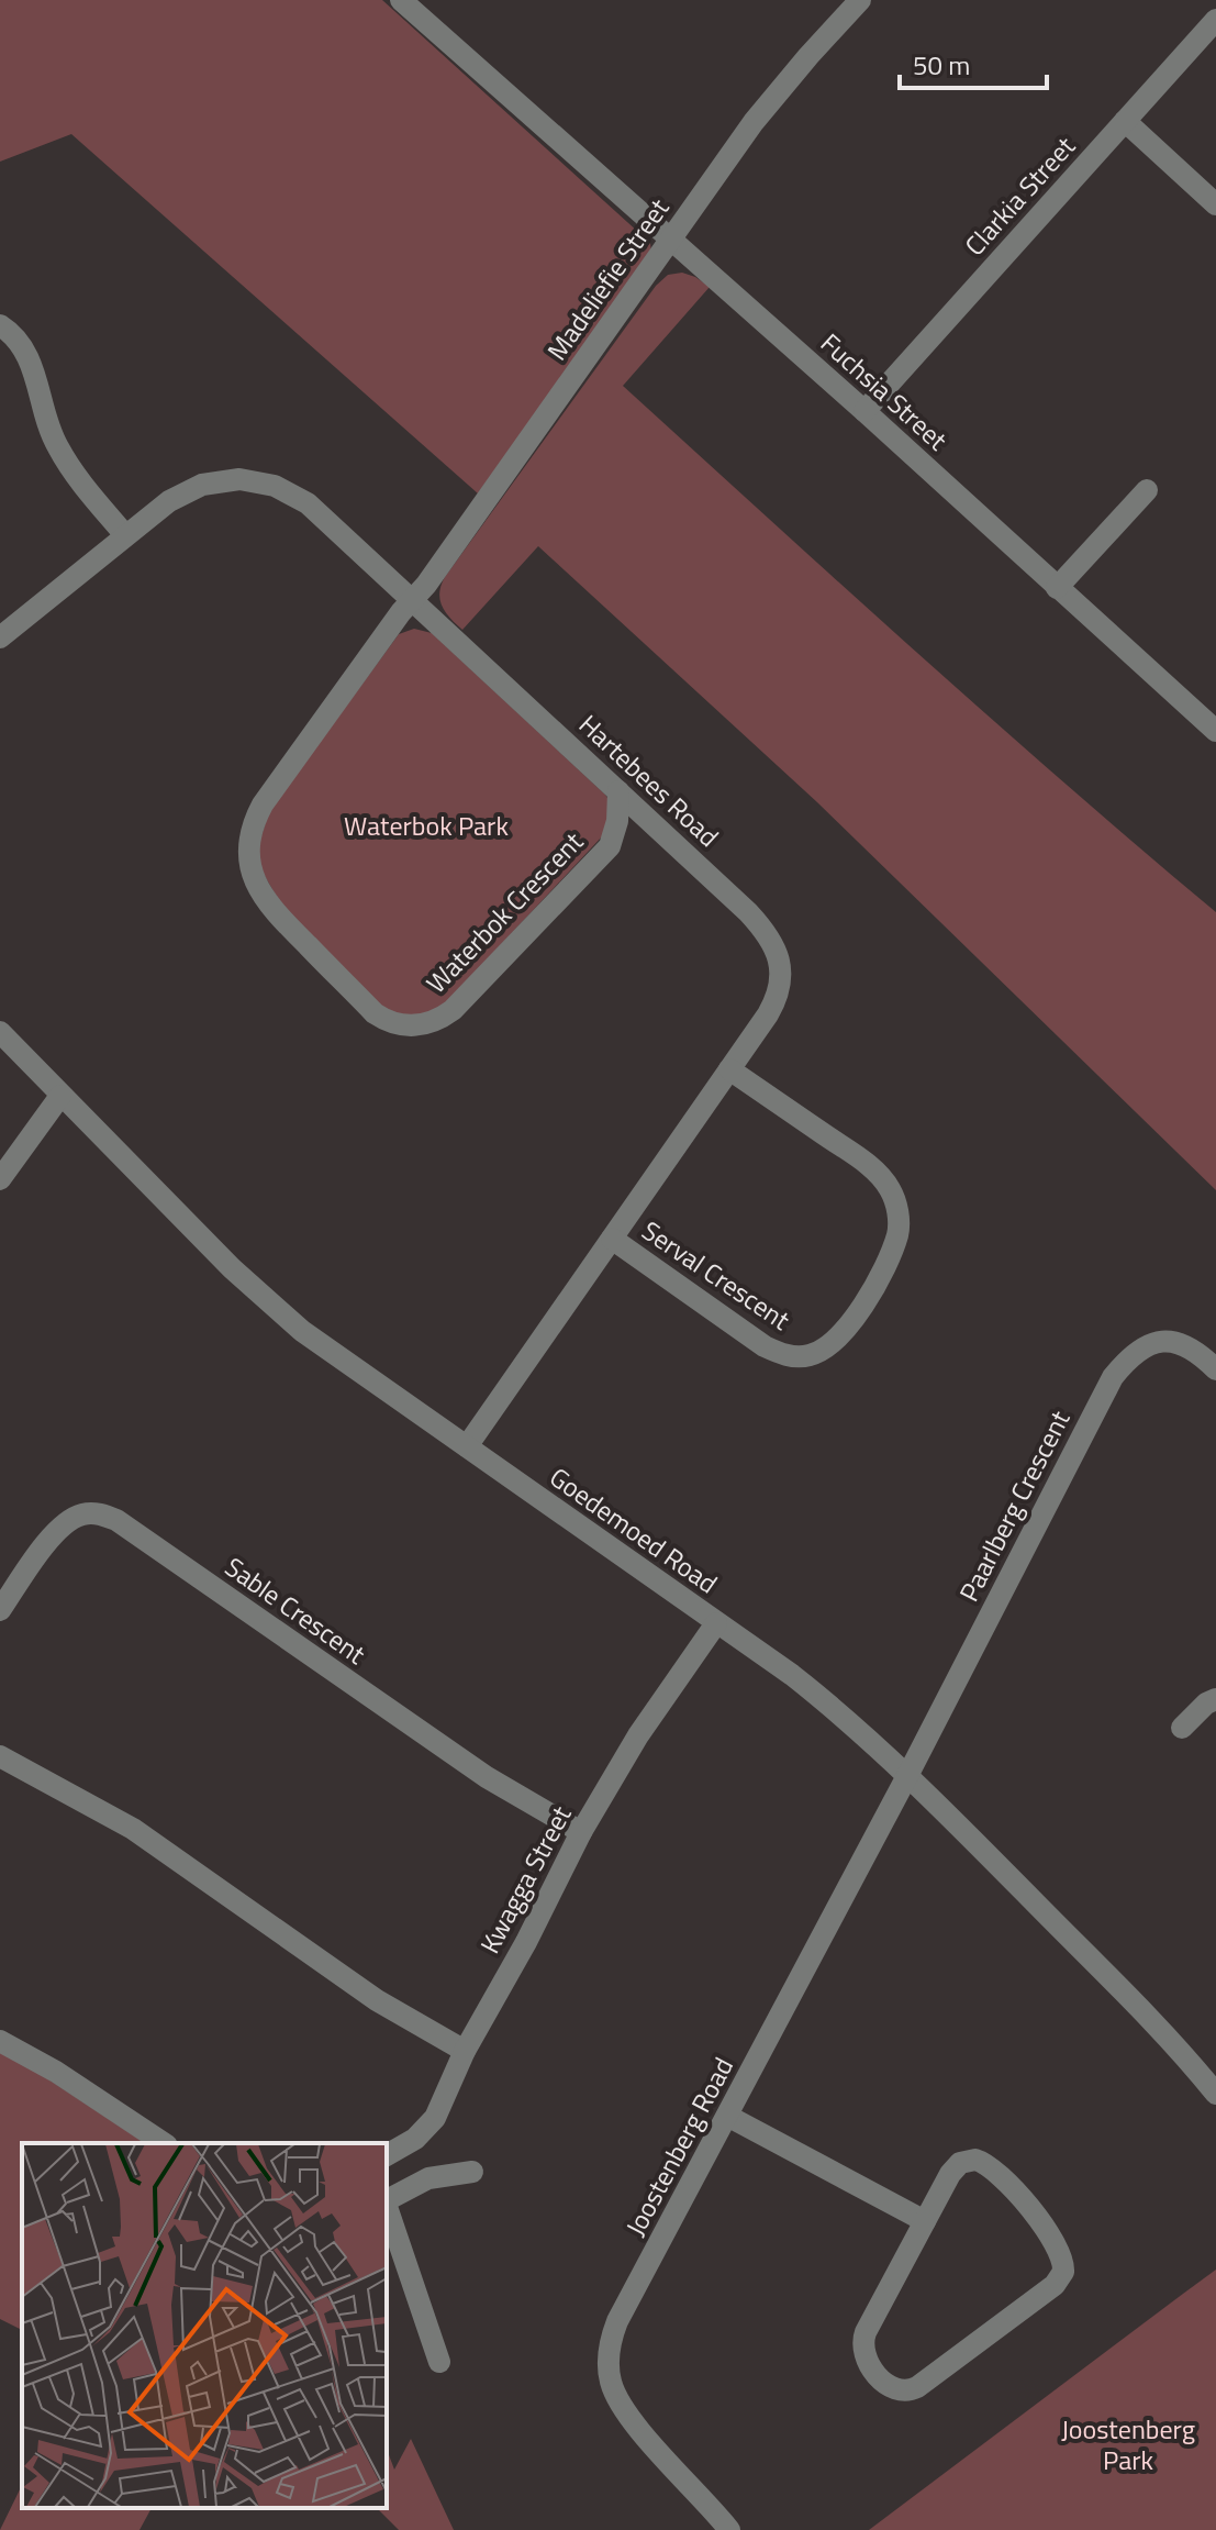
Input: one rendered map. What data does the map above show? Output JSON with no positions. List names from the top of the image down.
{
  "streets": {
    "street": [
      "Clarkia Street",
      "Madeliefie Street",
      "Fuchsia Street",
      "Hartebees Road",
      "Waterbok Crescent",
      "Serval Crescent",
      "Paarlberg Crescent",
      "Goedemoed Road",
      "Sable Crescent",
      "Kwagga Street",
      "Joostenberg Road"
    ]
  },
  "crossings": [
    ["Clarkia Street", "Fuchsia Street"],
    ["Madeliefie Street", "Fuchsia Street"],
    ["Madeliefie Street", "Hartebees Road"],
    ["Madeliefie Street", "Waterbok Crescent"],
    ["Hartebees Road", "Waterbok Crescent"],
    ["Hartebees Road", "Serval Crescent"],
    ["Hartebees Road", "Goedemoed Road"],
    ["Paarlberg Crescent", "Goedemoed Road"],
    ["Paarlberg Crescent", "Joostenberg Road"],
    ["Goedemoed Road", "Kwagga Street"],
    ["Goedemoed Road", "Joostenberg Road"],
    ["Sable Crescent", "Kwagga Street"]
  ],
  "parks": ["Waterbok Park", "Joostenberg Park"],
  "scale_bar": "50 m"
}
